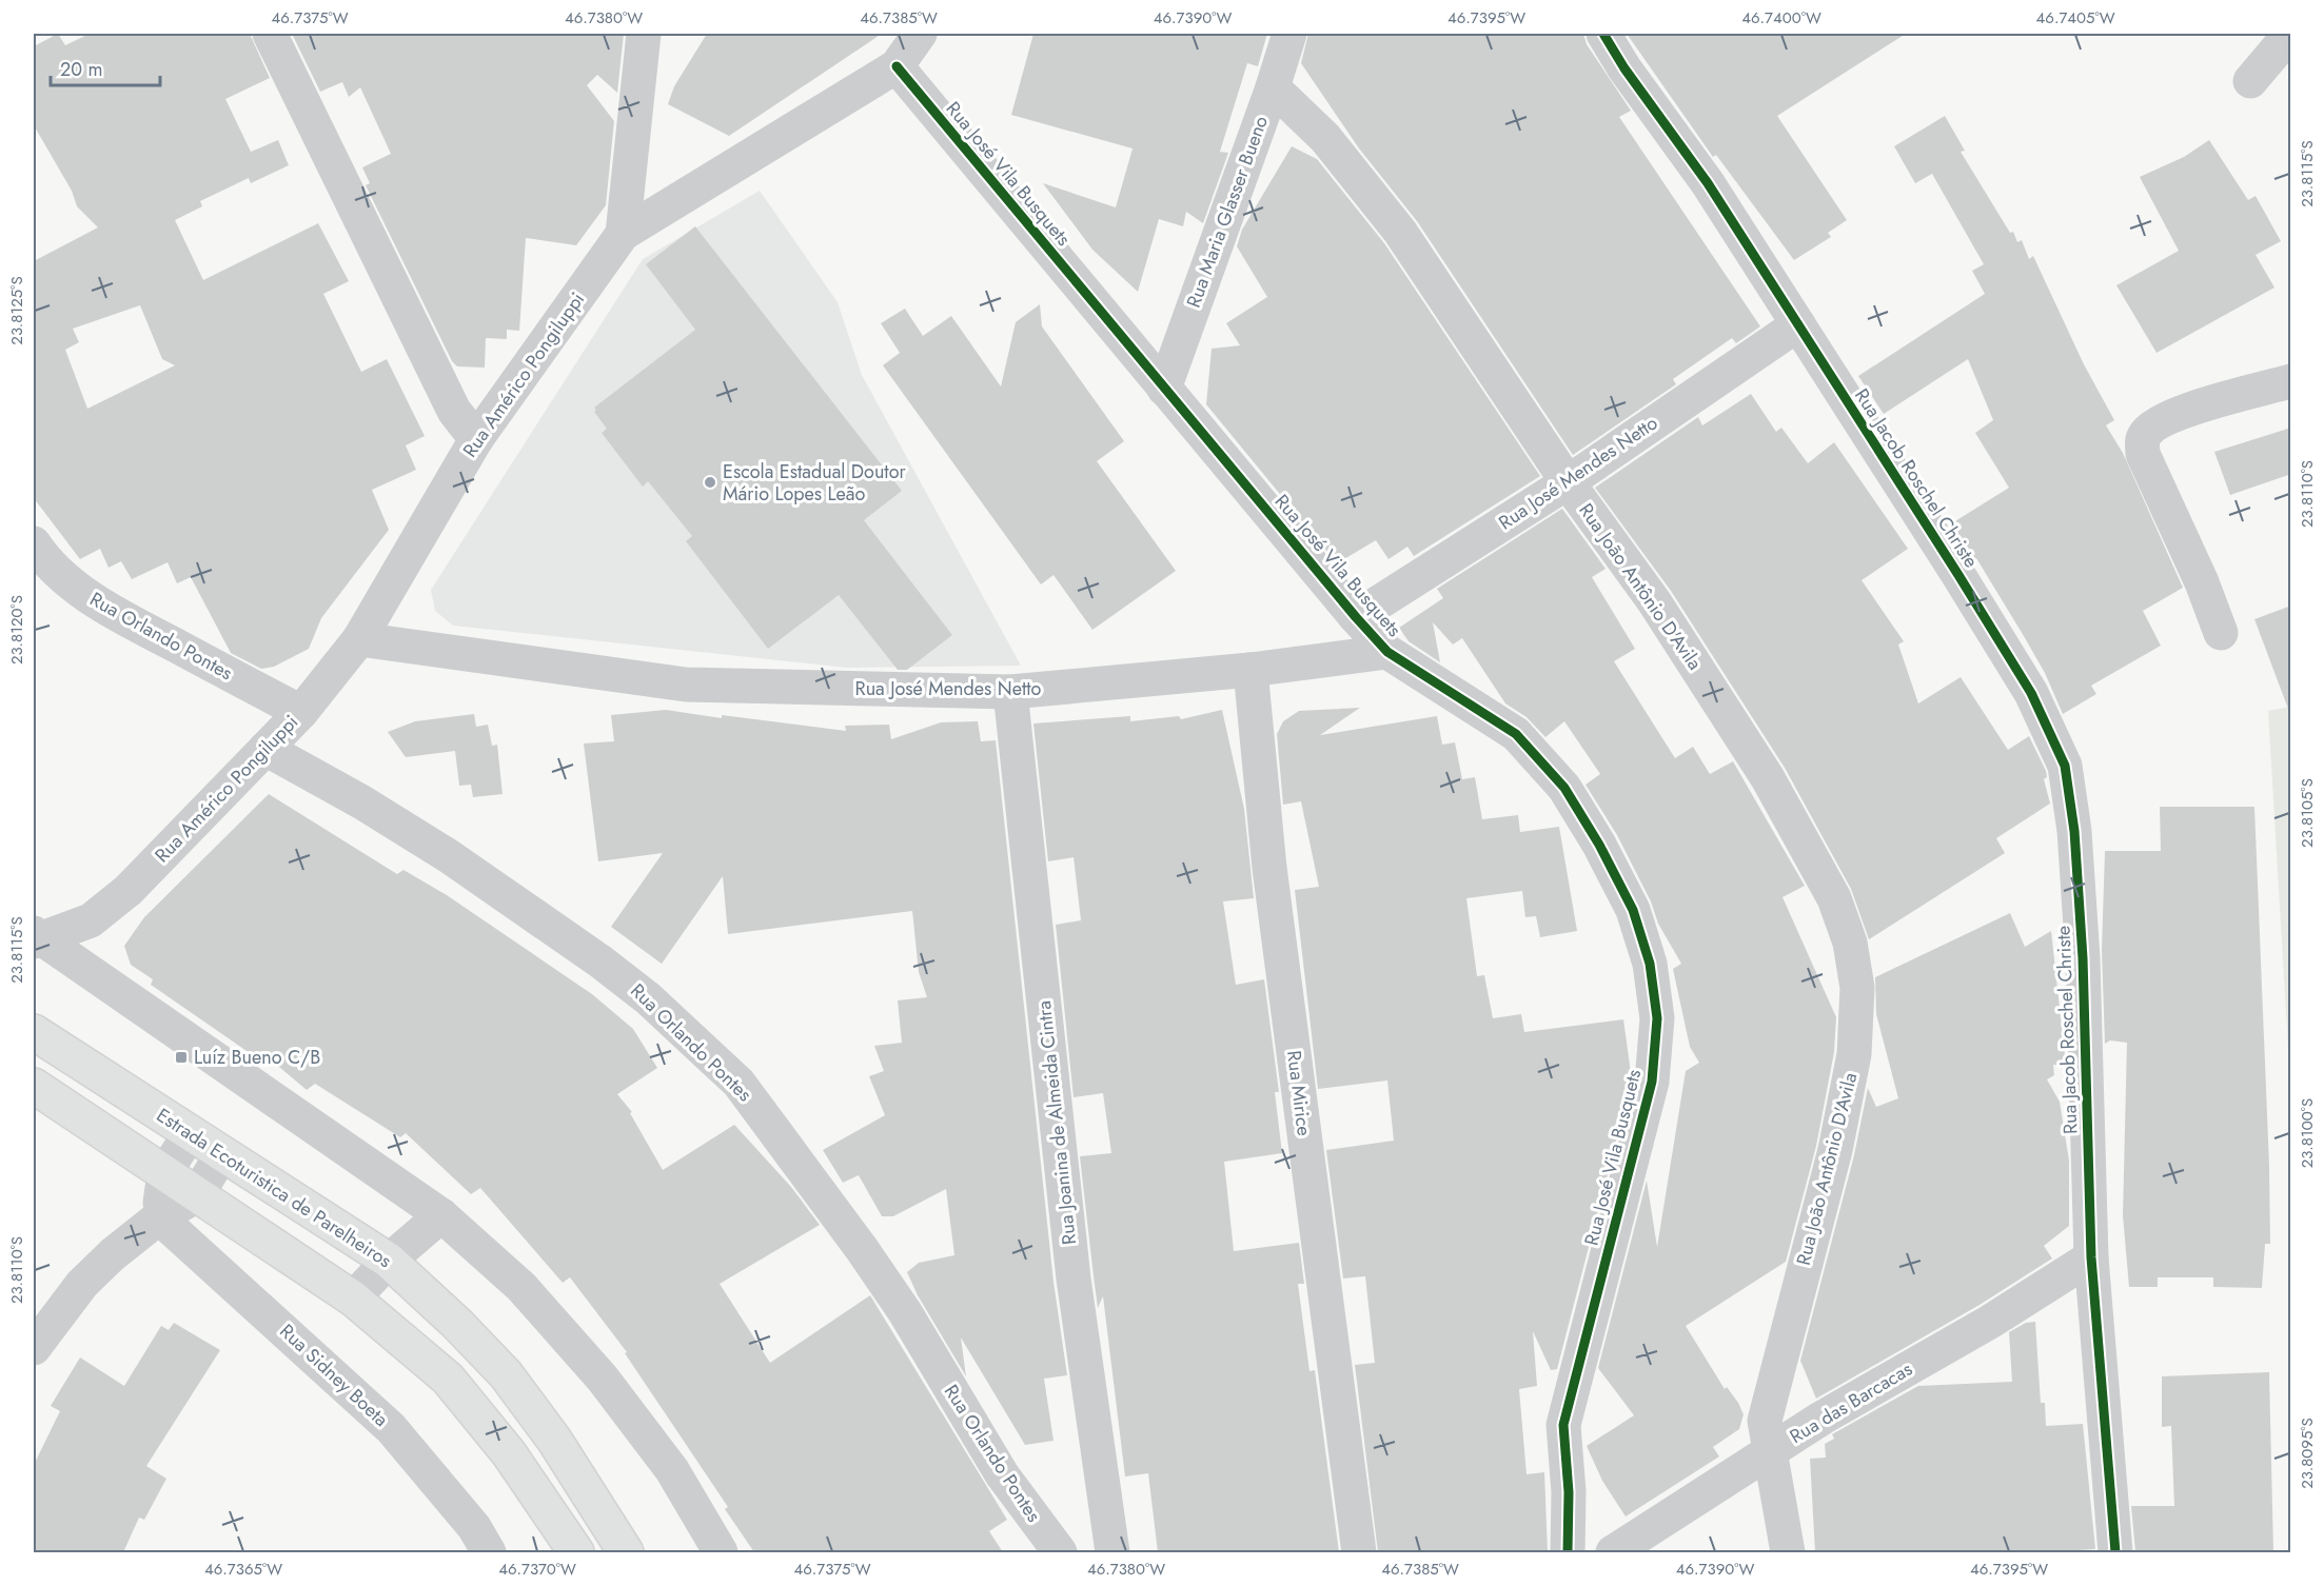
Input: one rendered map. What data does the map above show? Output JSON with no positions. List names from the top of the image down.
{
  "streets": {
    "main road": ["Estrada Ecoturistica de Parelheiros"],
    "street": [
      "Rua José Vila Busquets",
      "Rua Maria Glasser Bueno",
      "Rua Américo Pongiluppi",
      "Rua José Mendes Netto",
      "Rua Jacob Roschel Christe",
      "Rua João Antônio D'Avila",
      "Rua Orlando Pontes",
      "Rua Mirice",
      "Rua Joanina de Almeida Cintra",
      "Rua Sidney Boeta",
      "Rua das Barcacas"
    ]
  },
  "crossings": [
    ["Rua José Vila Busquets", "Rua Maria Glasser Bueno"],
    ["Rua José Vila Busquets", "Rua Américo Pongiluppi"],
    ["Rua José Vila Busquets", "Rua José Mendes Netto"],
    ["Rua Maria Glasser Bueno", "Rua João Antônio D'Avila"],
    ["Rua Américo Pongiluppi", "Rua José Mendes Netto"],
    ["Rua Américo Pongiluppi", "Rua Orlando Pontes"],
    ["Rua José Mendes Netto", "Rua Jacob Roschel Christe"],
    ["Rua José Mendes Netto", "Rua João Antônio D'Avila"],
    ["Rua José Mendes Netto", "Rua Mirice"],
    ["Rua José Mendes Netto", "Rua Joanina de Almeida Cintra"],
    ["Rua Jacob Roschel Christe", "Rua das Barcacas"],
    ["Rua João Antônio D'Avila", "Rua das Barcacas"]
  ],
  "places": {
    "other": ["Escola Estadual Doutor Mário Lopes Leão"],
    "transit": ["Luíz Bueno C/B"]
  },
  "scale_bar": "20 m",
  "coordinates": [
    "46.7375°W",
    "46.7380°W",
    "46.7385°W",
    "46.7390°W",
    "46.7395°W",
    "46.7400°W",
    "46.7405°W",
    "23.8115°S",
    "23.8125°S",
    "23.8110°S",
    "23.8120°S",
    "23.8105°S",
    "23.8100°S",
    "23.8095°S",
    "46.7365°W",
    "46.7370°W"
  ]
}
